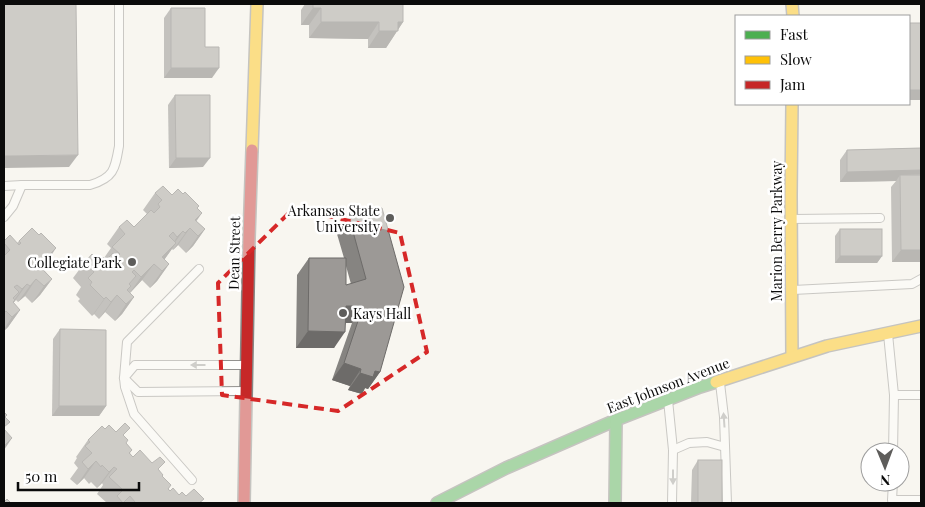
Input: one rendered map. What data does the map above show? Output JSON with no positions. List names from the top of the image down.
{
  "streets": {
    "street": ["Marion Berry Parkway", "Dean Street", "East Johnson Avenue"]
  },
  "crossings": [
    ["Marion Berry Parkway", "East Johnson Avenue"]
  ],
  "places": ["Arkansas State University", "Collegiate Park", "Kays Hall"],
  "legend": ["Fast", "Slow", "Jam"],
  "scale_bar": "50 m",
  "north": "bottom"
}
